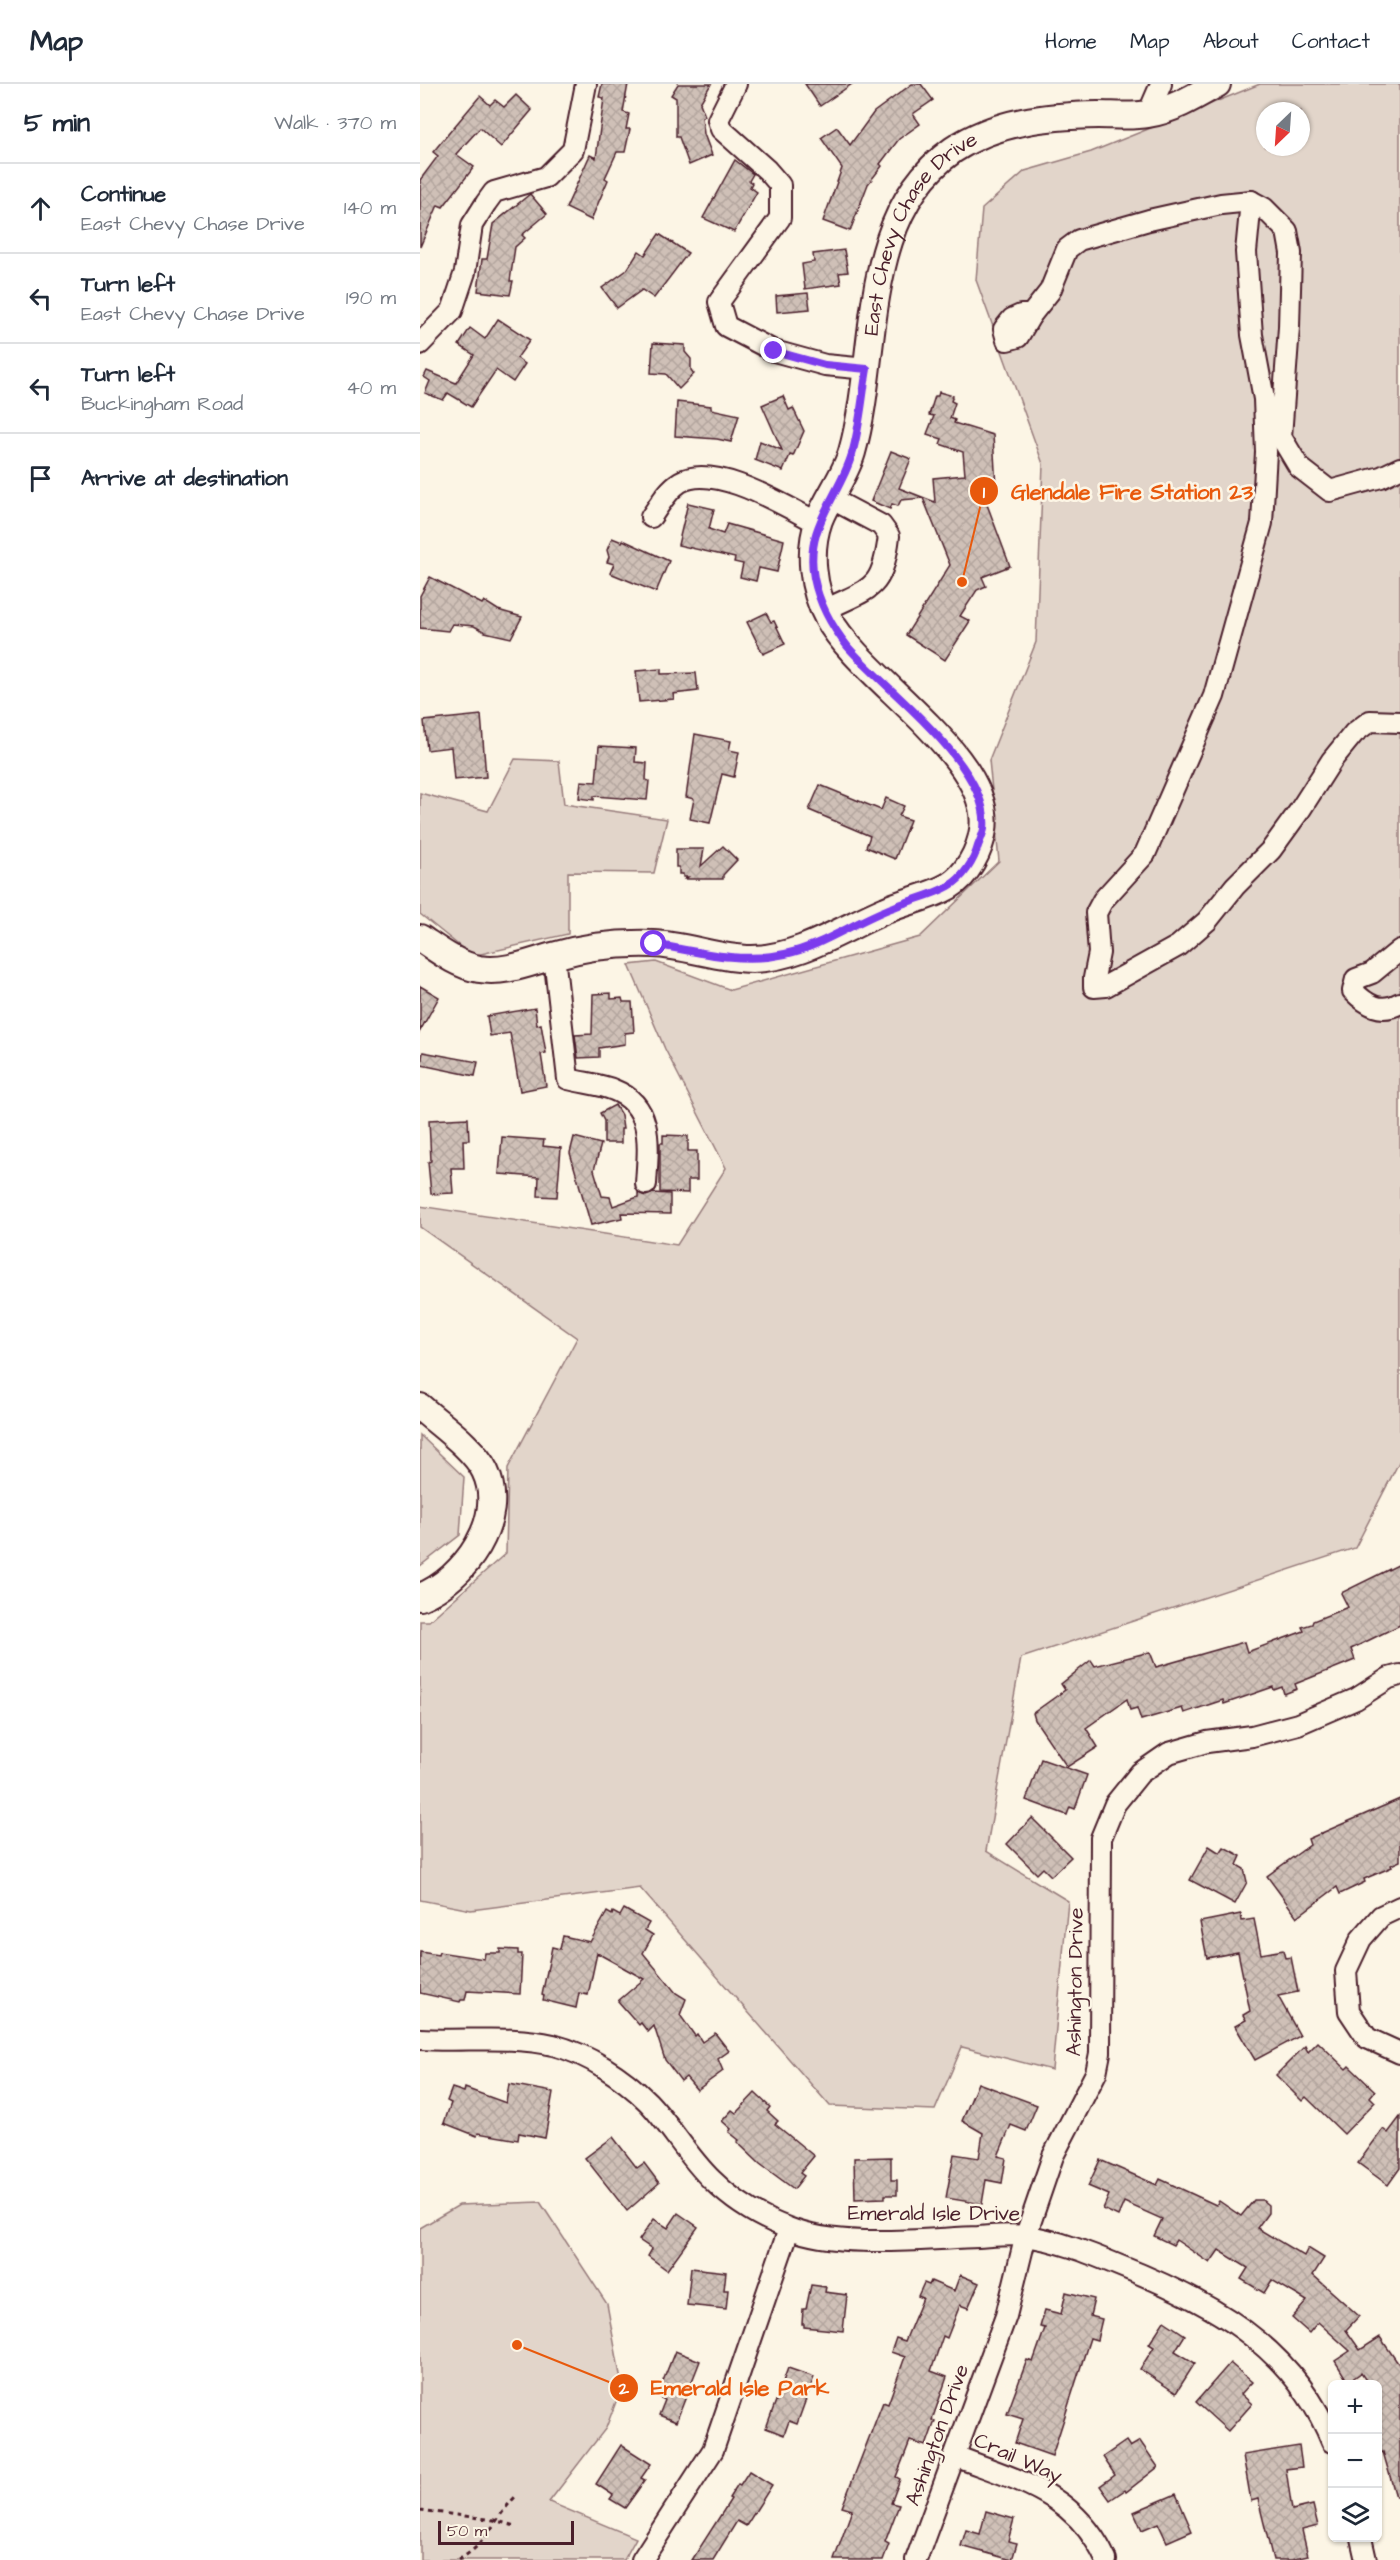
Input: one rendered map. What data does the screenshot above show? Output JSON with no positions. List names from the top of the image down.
{
  "streets": {
    "main road": ["East Chevy Chase Drive"],
    "street": ["Ashington Drive", "Emerald Isle Drive", "Crail Way"]
  },
  "crossings": [
    ["Ashington Drive", "Emerald Isle Drive"],
    ["Ashington Drive", "Crail Way"]
  ],
  "places": ["Glendale Fire Station 23", "Emerald Isle Park"],
  "scale_bar": "50 m",
  "north": "bottom left",
  "page": {
    "header": "Map",
    "nav": [
      "Home",
      "Map",
      "About",
      "Contact"
    ],
    "heading": ["5 min", "Walk · 370 m"],
    "list": [
      ["Continue", "East Chevy Chase Drive", "140 m"],
      ["Turn left", "East Chevy Chase Drive", "190 m"],
      ["Turn left", "Buckingham Road", "40 m"],
      "Arrive at destination"
    ],
    "map_buttons": ["+", "−"],
    "scale": "50 m"
  }
}
